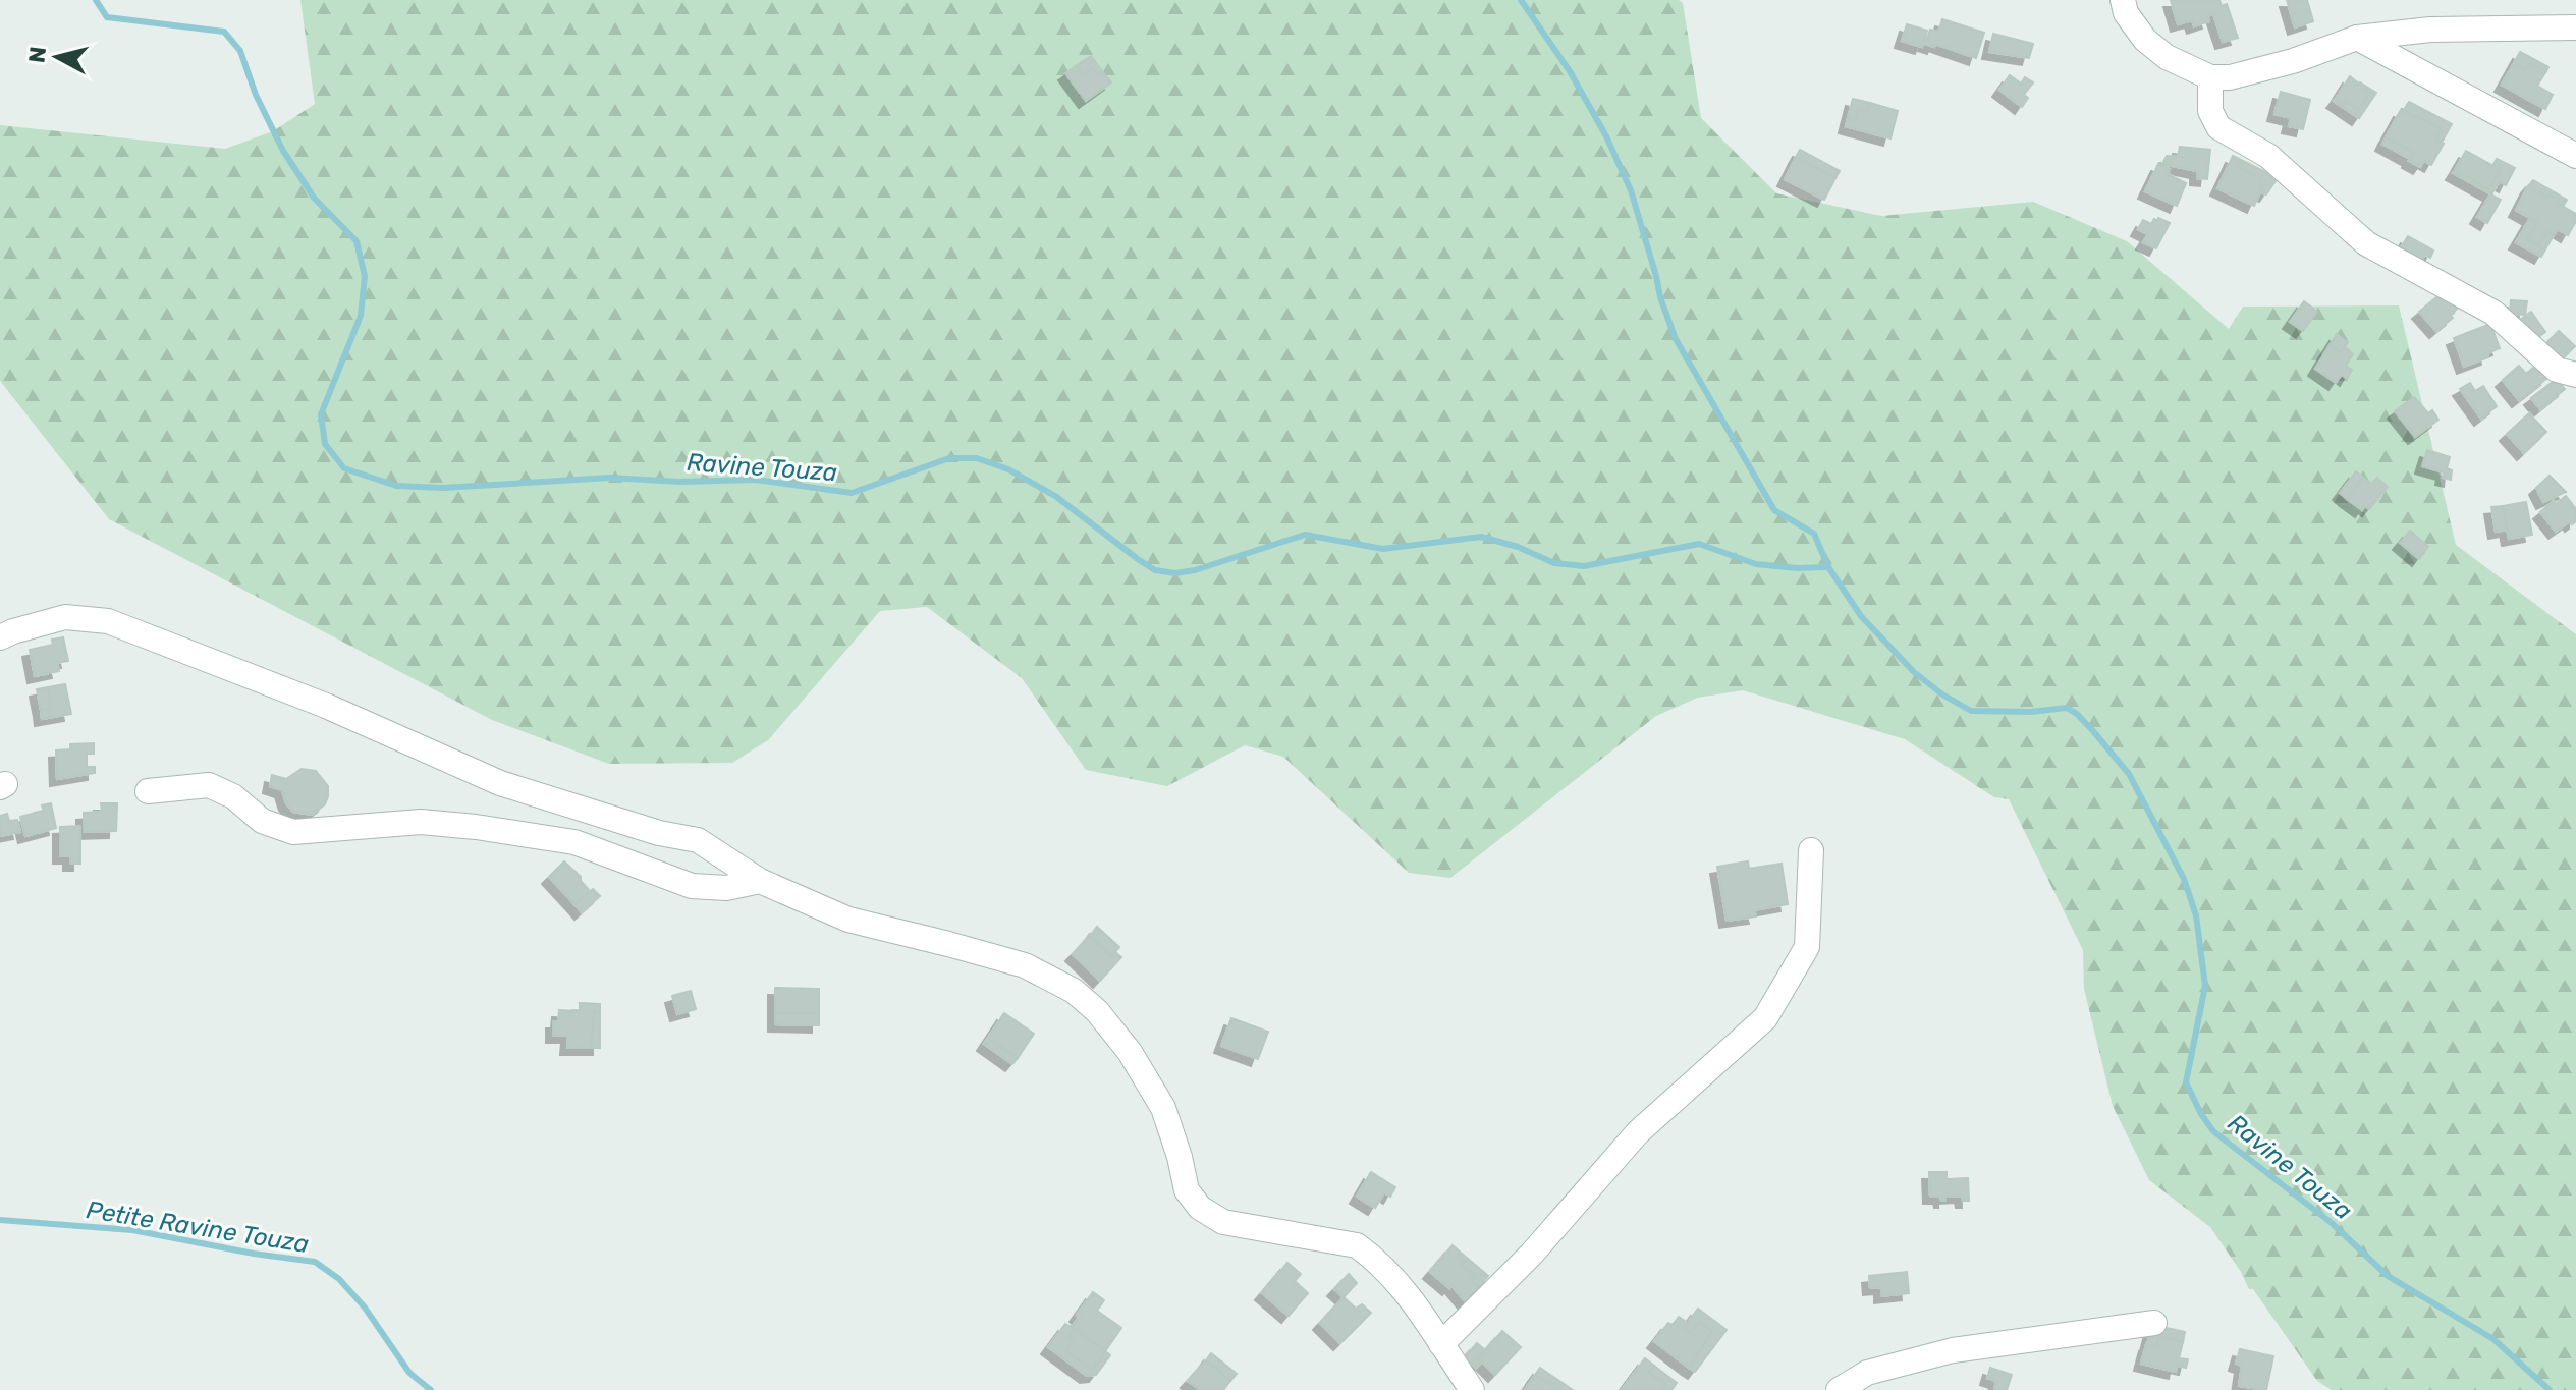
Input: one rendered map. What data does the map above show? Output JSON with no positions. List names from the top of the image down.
{
  "water": ["Ravine Touza", "Petite Ravine Touza"],
  "north": "left"
}
